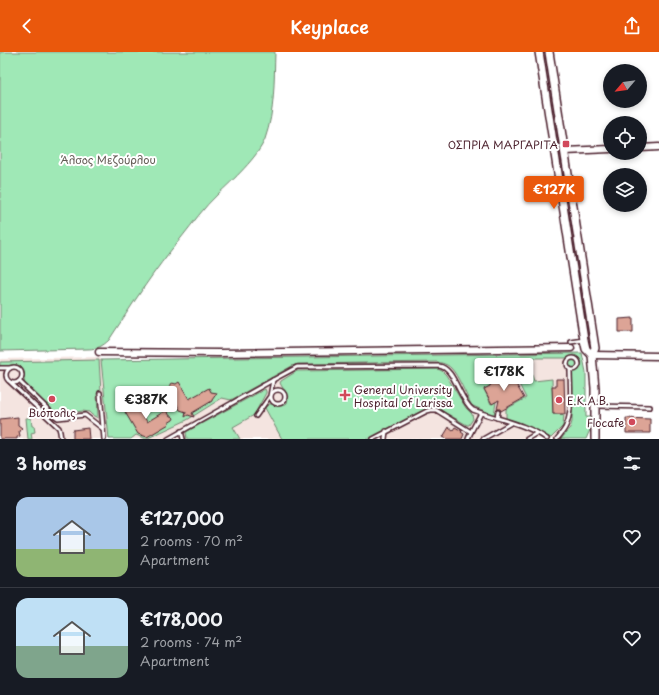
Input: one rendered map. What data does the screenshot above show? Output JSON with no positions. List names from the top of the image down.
{
  "parks": ["Άλσος Μεζούρλου"],
  "places": {
    "transit": ["ΟΣΠΡΙΑ ΜΑΡΓΑΡΙΤΑ"],
    "health": ["General University Hospital of Larissa"],
    "other": ["Βιόπολις", "E.K.A.B.", "Flocafe"]
  },
  "north": "bottom left",
  "page": {
    "header": "Keyplace",
    "price": ["€127K", "€178K", "€387K"],
    "heading": "3 homes",
    "list": [
      {
        "name": "€127,000",
        "note": "2 rooms · 70 m² · Apartment"
      },
      {
        "name": "€178,000",
        "note": "2 rooms · 74 m² · Apartment"
      }
    ]
  }
}
